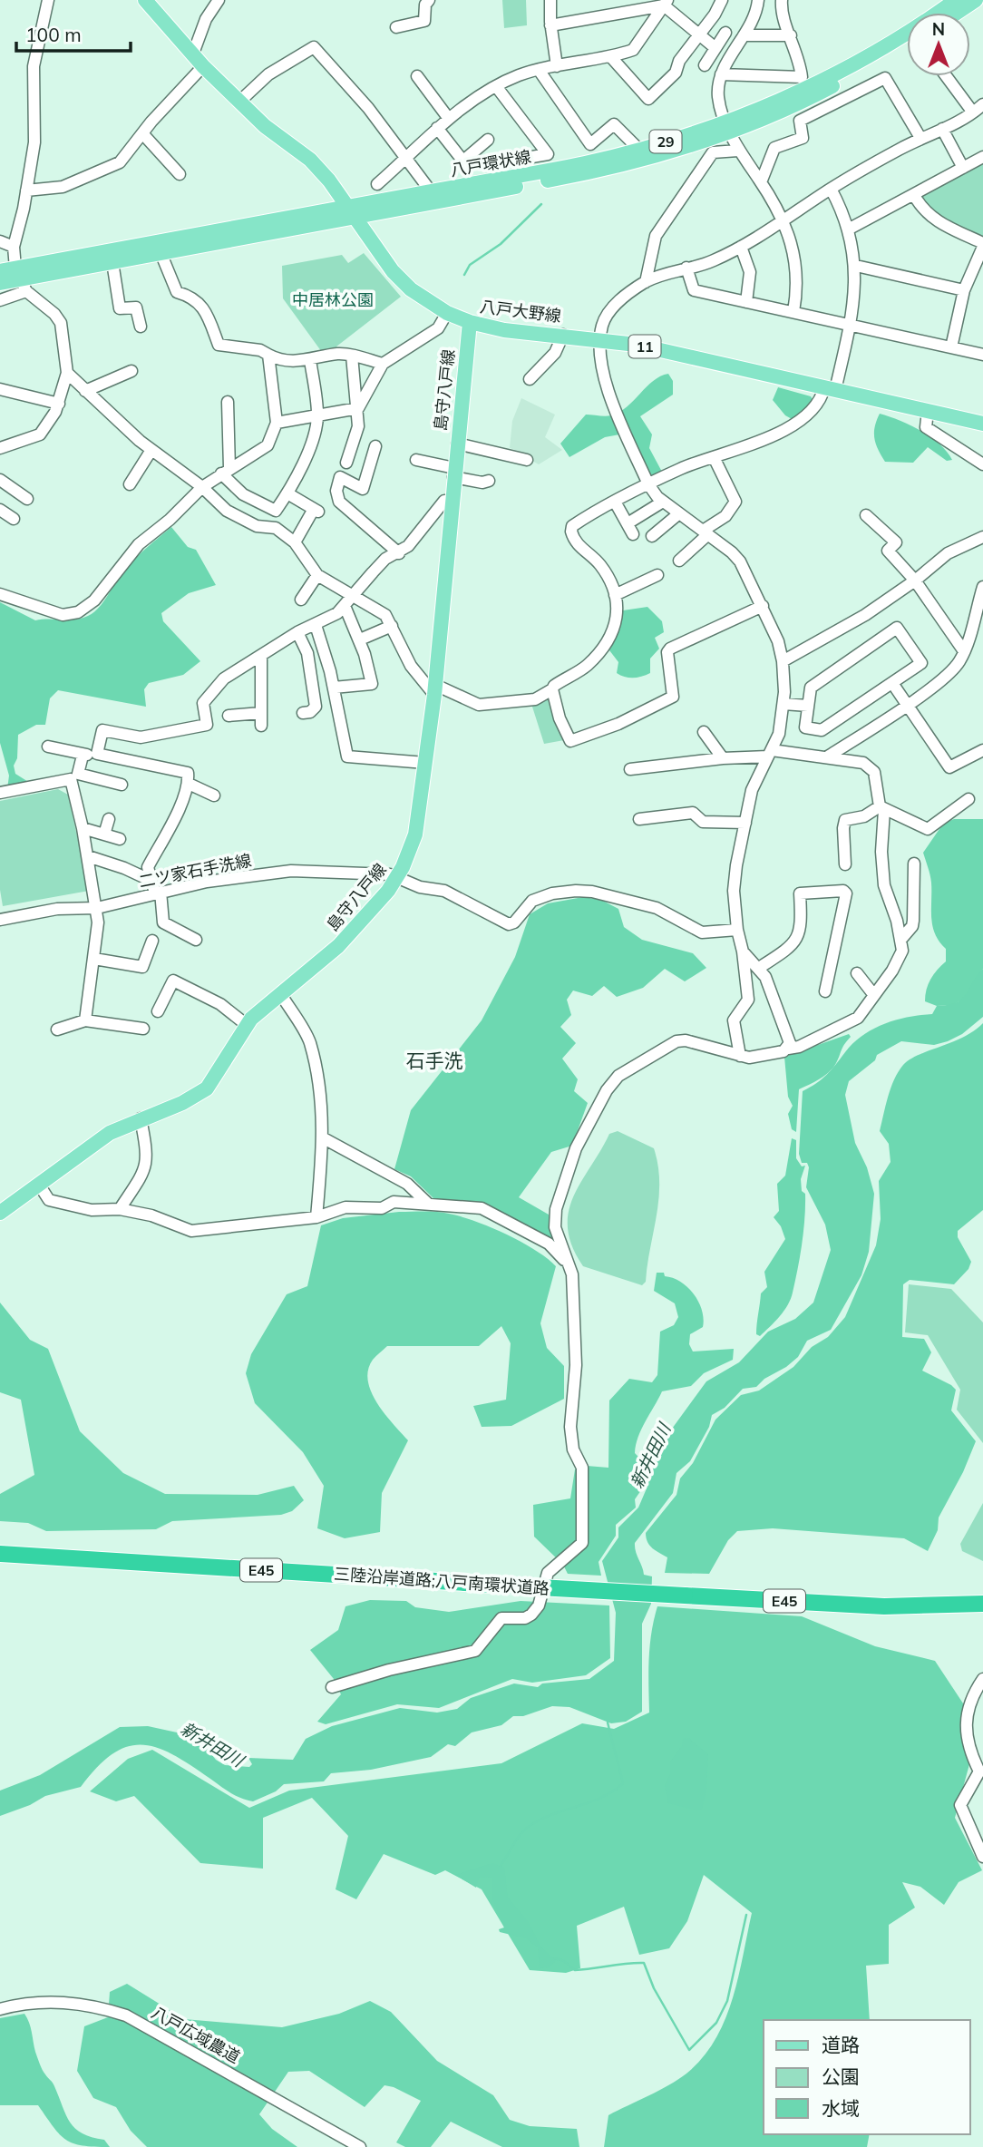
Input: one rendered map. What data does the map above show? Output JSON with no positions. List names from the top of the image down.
{
  "streets": {
    "highway": ["E45", "三陸沿岸道路;八戸南環状道路"],
    "main road": [
      "29",
      "八戸環状線",
      "八戸大野線",
      "11",
      "島守八戸線"
    ],
    "street": ["二ツ家石手洗線", "八戸広域農道"]
  },
  "crossings": [
    ["八戸環状線", "八戸大野線"],
    ["八戸大野線", "島守八戸線"],
    ["島守八戸線", "二ツ家石手洗線"]
  ],
  "districts": ["石手洗"],
  "water": ["新井田川"],
  "parks": ["中居林公園"],
  "legend": ["道路", "公園", "水域"],
  "scale_bar": "100 m",
  "north": "top"
}
